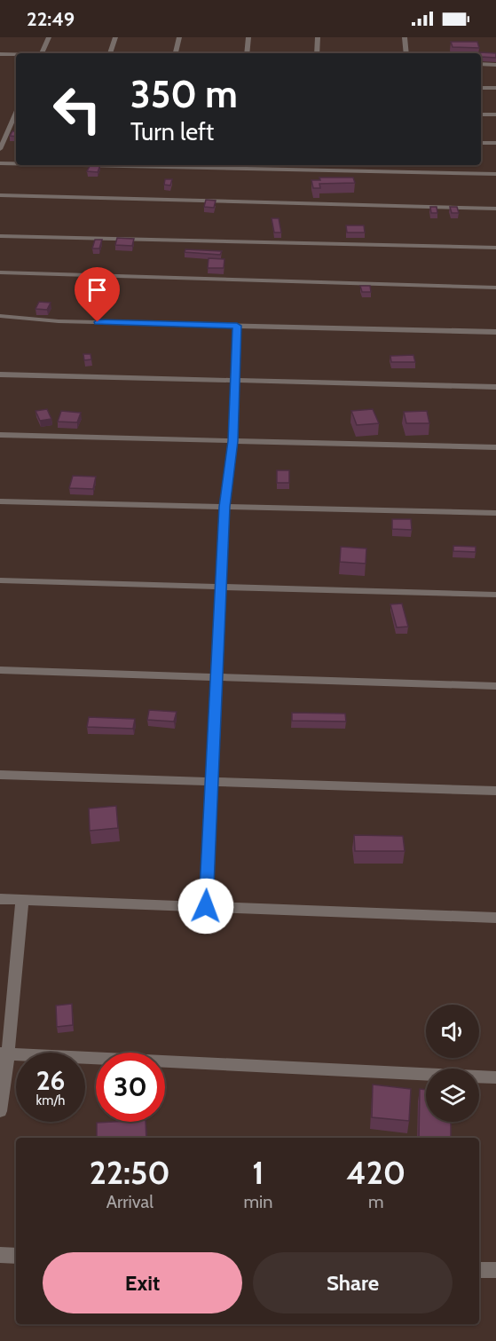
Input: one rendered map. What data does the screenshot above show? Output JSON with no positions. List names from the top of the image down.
{
  "page": {
    "status": "22:49",
    "turn": ["350 m", "Turn left"],
    "speed": "26 km/h",
    "limit": "30",
    "eta": [
      "22:50",
      "Arrival",
      "1",
      "min",
      "420",
      "m"
    ],
    "buttons": ["Exit", "Share"]
  }
}
